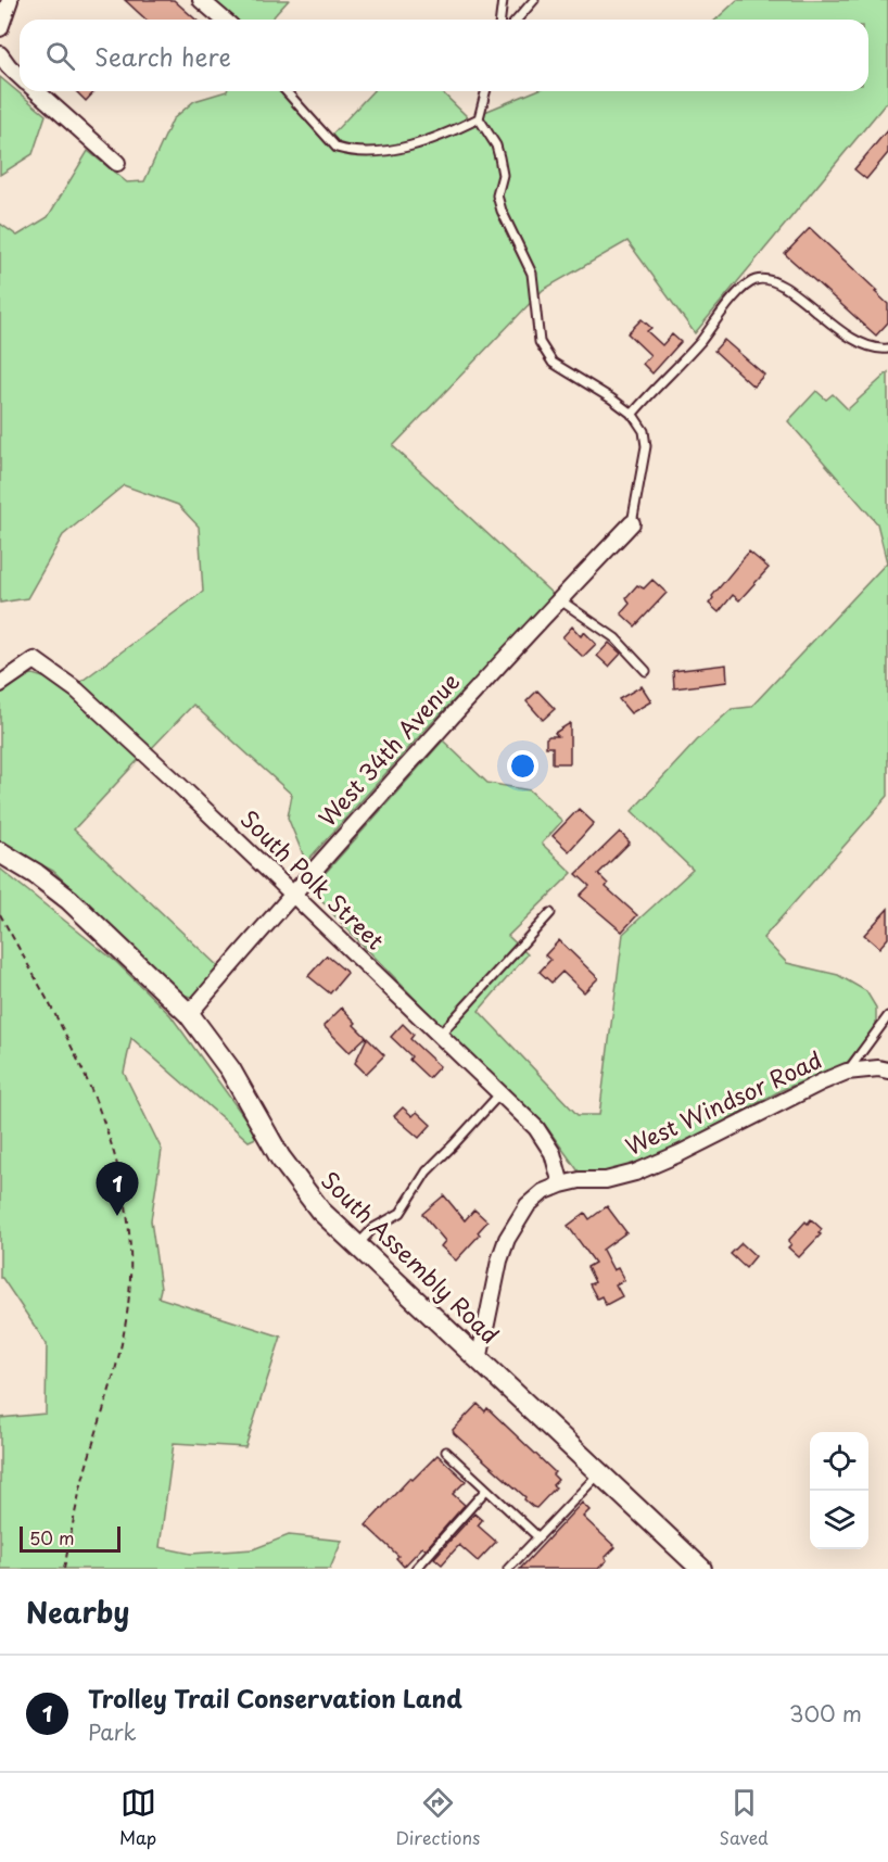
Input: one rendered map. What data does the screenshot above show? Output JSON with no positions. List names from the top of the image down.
{
  "streets": {
    "street": [
      "West 34th Avenue",
      "South Polk Street",
      "West Windsor Road",
      "South Assembly Road"
    ]
  },
  "crossings": [
    ["West 34th Avenue", "South Polk Street"],
    ["West 34th Avenue", "South Assembly Road"],
    ["South Polk Street", "West Windsor Road"],
    ["West Windsor Road", "South Assembly Road"]
  ],
  "scale_bar": "50 m",
  "page": {
    "search": "Search here",
    "pins": "1",
    "scale": "50 m",
    "heading": "Nearby",
    "list": [
      {
        "mark": "1",
        "name": "Trolley Trail Conservation Land",
        "note": "Park",
        "value": "300 m"
      }
    ],
    "nav": ["Map", "Directions", "Saved"]
  }
}
